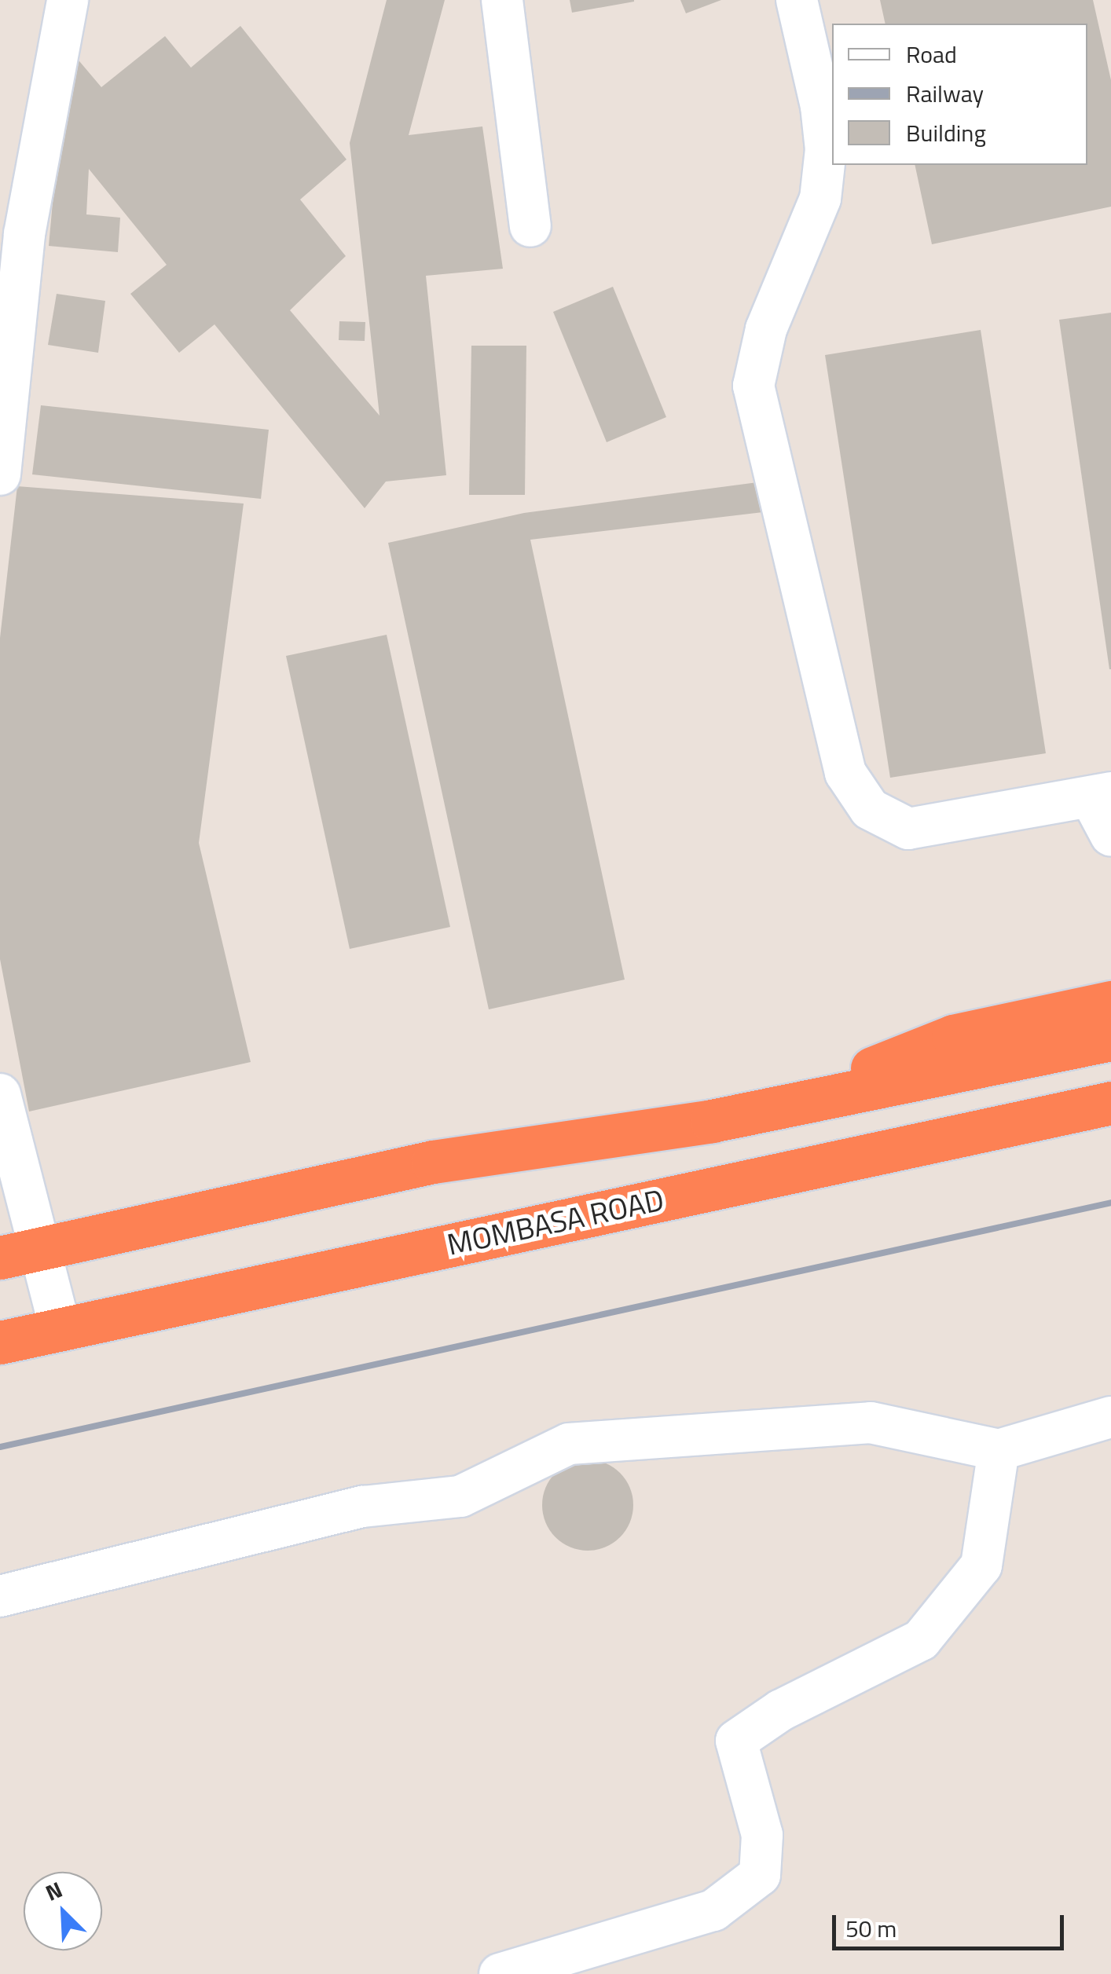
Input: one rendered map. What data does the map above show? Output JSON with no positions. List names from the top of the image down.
{
  "streets": {
    "highway": ["MOMBASA ROAD"]
  },
  "legend": ["Road", "Railway", "Building"],
  "scale_bar": "50 m",
  "north": "top left"
}
